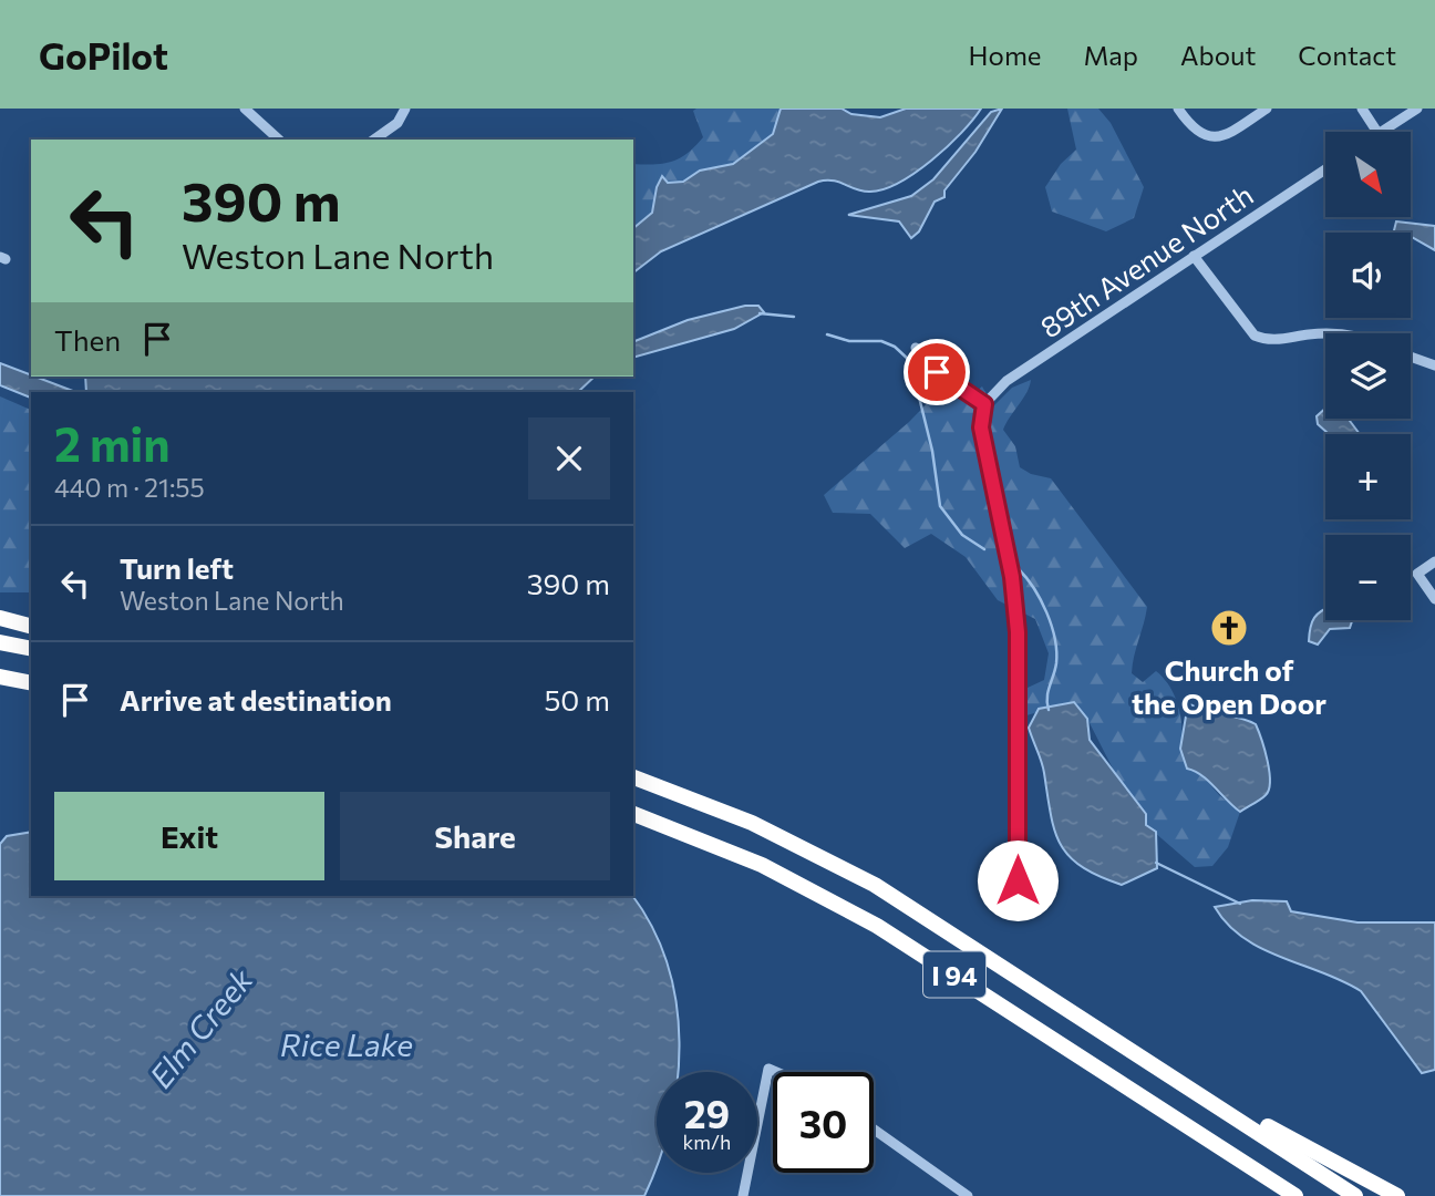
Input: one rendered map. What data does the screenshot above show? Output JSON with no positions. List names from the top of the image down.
{
  "streets": {
    "highway": ["I 94"],
    "street": ["89th Avenue North"]
  },
  "water": ["Elm Creek", "Rice Lake"],
  "places": {
    "church": ["Church of the Open Door"]
  },
  "north": "bottom right",
  "page": {
    "header": "GoPilot",
    "nav": [
      "Home",
      "Map",
      "About",
      "Contact"
    ],
    "map_buttons": ["+", "−"],
    "turn": ["390 m", "Weston Lane North"],
    "then": "Then",
    "heading": ["2 min", "440 m · 21:55"],
    "list": [
      {
        "name": "Turn left",
        "note": "Weston Lane North",
        "value": "390 m"
      },
      {
        "name": "Arrive at destination",
        "value": "50 m"
      }
    ],
    "buttons": ["Exit", "Share"],
    "speed": "29 km/h",
    "limit": "30"
  }
}
